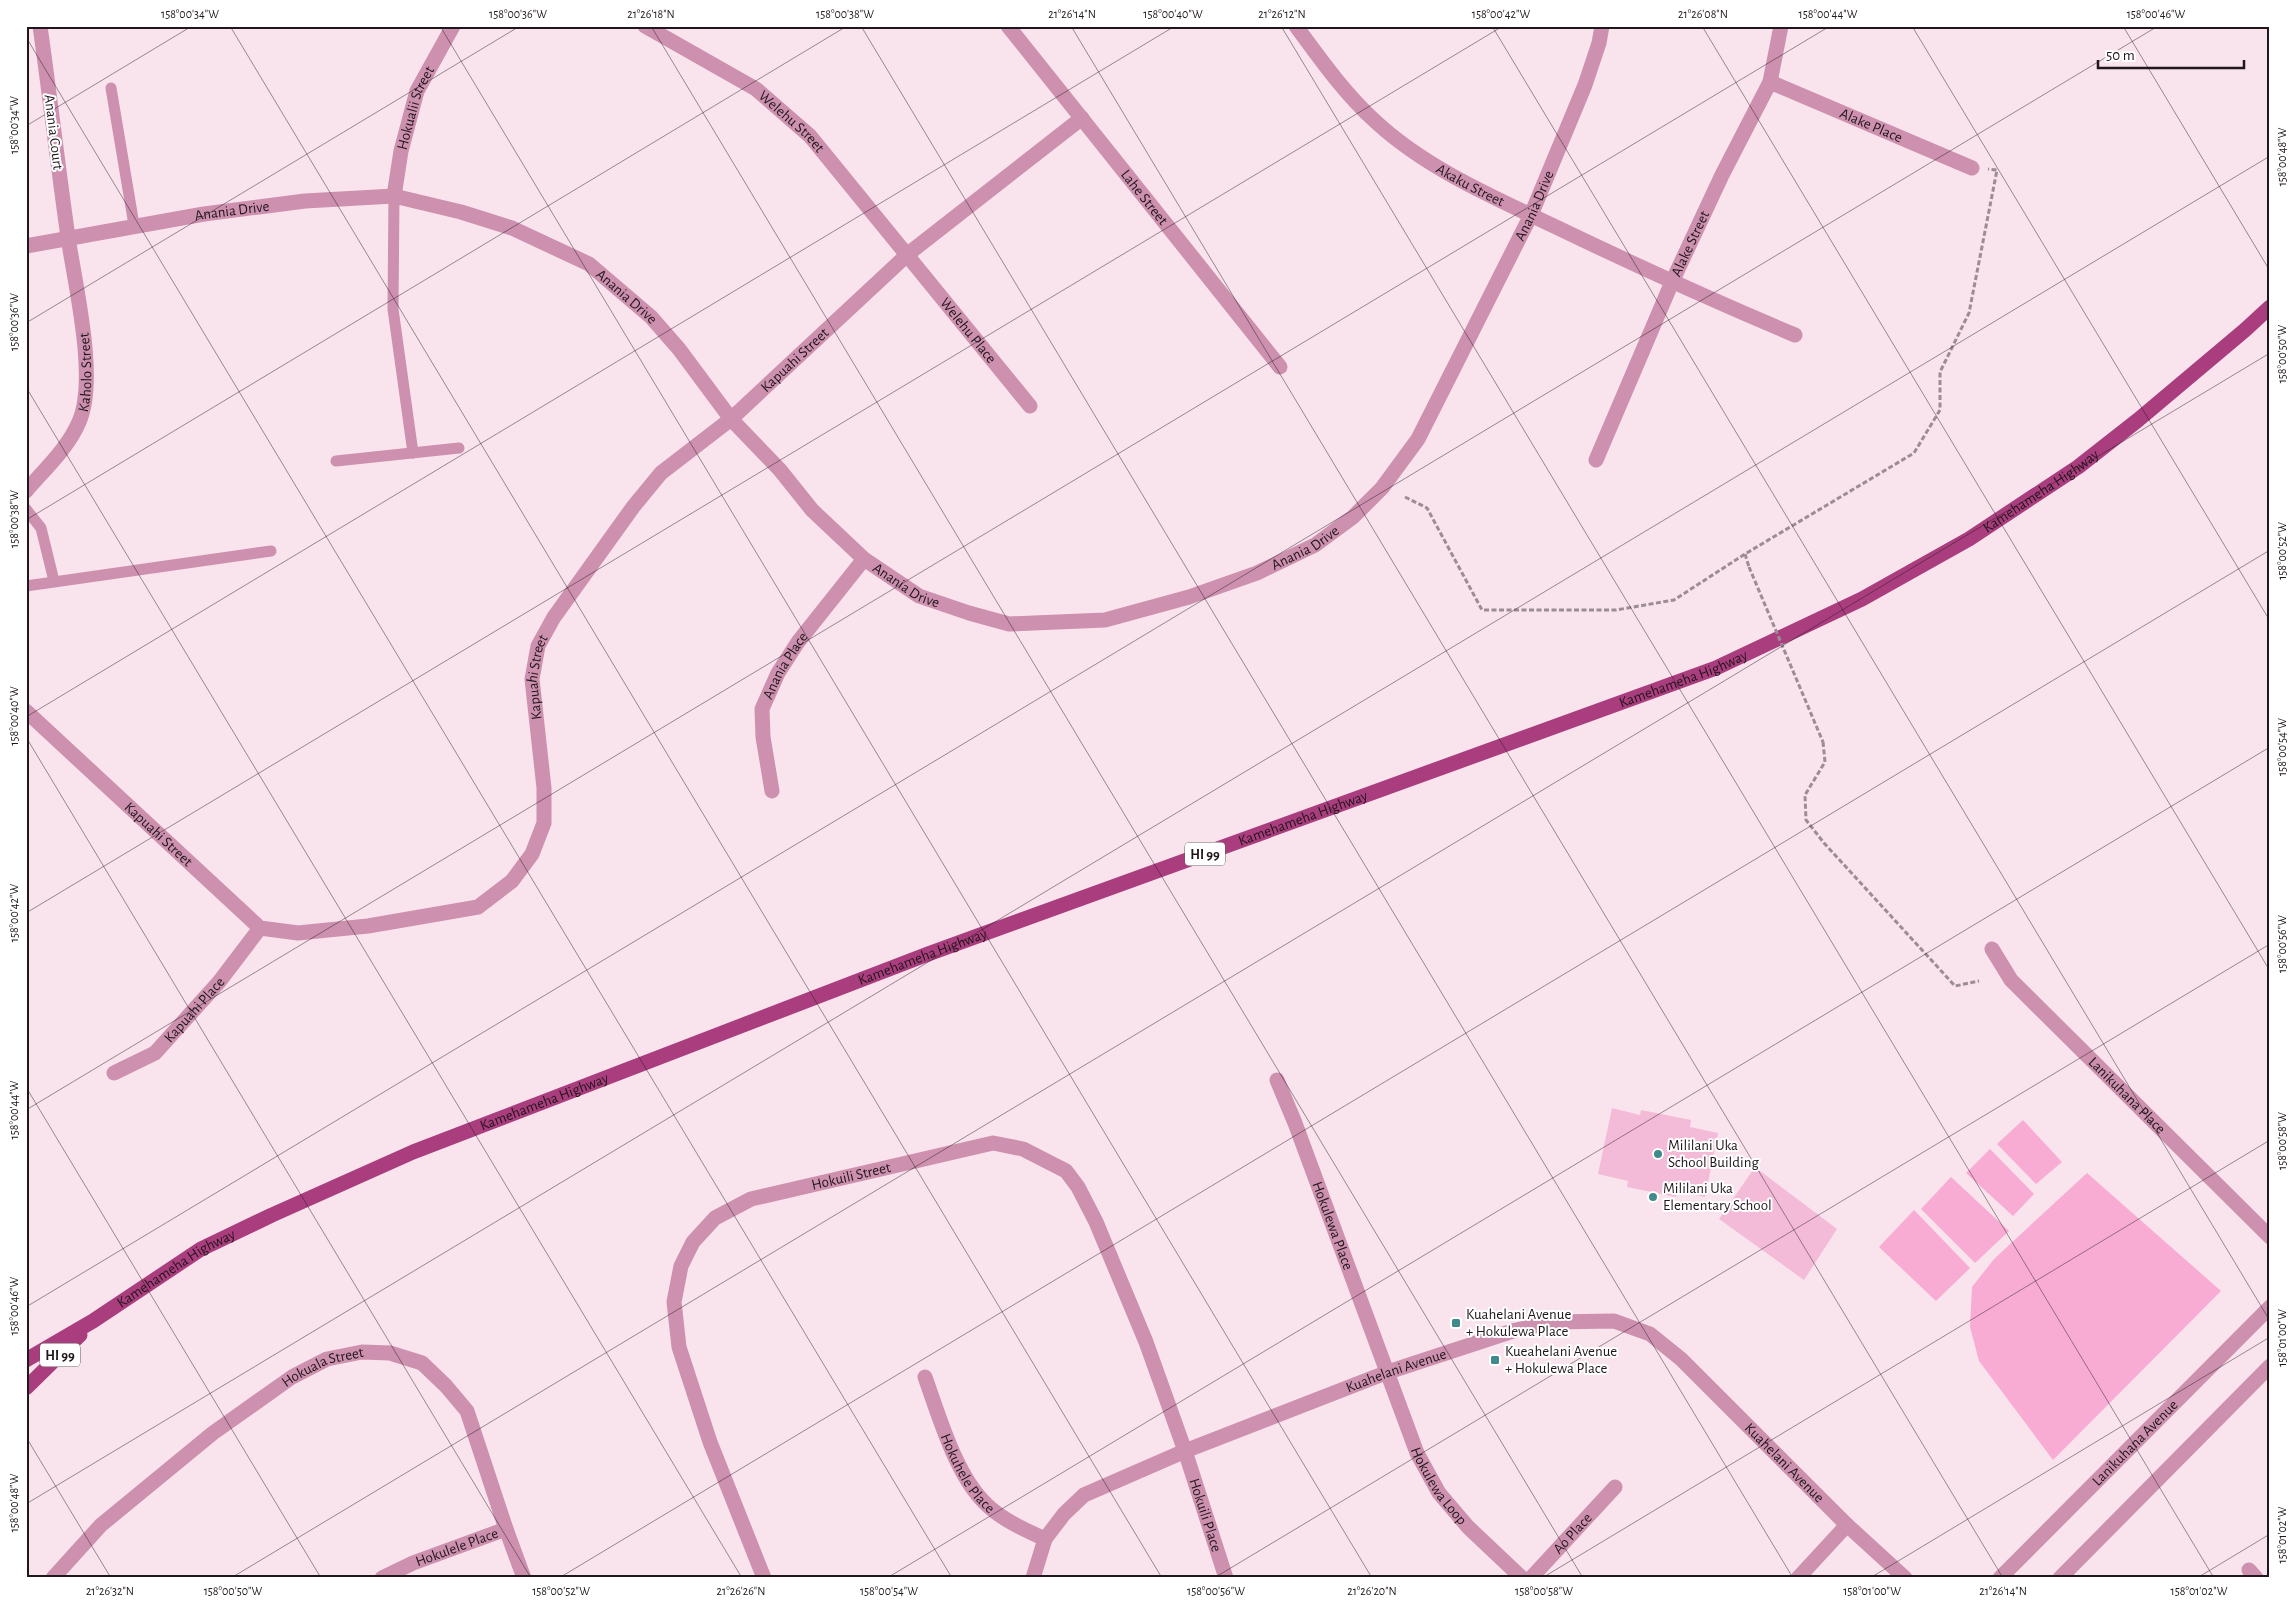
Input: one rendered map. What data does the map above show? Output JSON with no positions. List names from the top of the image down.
{
  "streets": {
    "main road": ["Kamehameha Highway", "HI 99"],
    "street": [
      "Hokualii Street",
      "Welehu Street",
      "Alake Place",
      "Anania Court",
      "Akaku Street",
      "Lahe Street",
      "Anania Drive",
      "Alake Street",
      "Welehu Place",
      "Kapuahi Street",
      "Kaholo Street",
      "Anania Place",
      "Kapuahi Place",
      "Lanikuhana Place",
      "Hokuili Street",
      "Hokulewa Place",
      "Hokuala Street",
      "Kuahelani Avenue",
      "Lanikuhana Avenue",
      "Hokuhele Place",
      "Hokulewa Loop",
      "Hokuili Place",
      "Ao Place",
      "Hokulele Place"
    ]
  },
  "crossings": [
    ["Hokualii Street", "Anania Drive"],
    ["Welehu Street", "Welehu Place"],
    ["Welehu Street", "Kapuahi Street"],
    ["Alake Place", "Alake Street"],
    ["Anania Court", "Anania Drive"],
    ["Anania Court", "Kaholo Street"],
    ["Akaku Street", "Anania Drive"],
    ["Akaku Street", "Alake Street"],
    ["Lahe Street", "Kapuahi Street"],
    ["Anania Drive", "Kapuahi Street"],
    ["Anania Drive", "Kaholo Street"],
    ["Anania Drive", "Anania Place"],
    ["Welehu Place", "Kapuahi Street"],
    ["Kapuahi Street", "Kapuahi Place"],
    ["Hokuili Street", "Kuahelani Avenue"],
    ["Hokuili Street", "Hokuili Place"],
    ["Hokulewa Place", "Kuahelani Avenue"],
    ["Hokulewa Place", "Hokulewa Loop"],
    ["Hokuala Street", "Hokulele Place"],
    ["Kuahelani Avenue", "Hokuhele Place"],
    ["Kuahelani Avenue", "Hokulewa Loop"],
    ["Kuahelani Avenue", "Hokuili Place"]
  ],
  "places": {
    "other": ["Mililani Uka School Building", "Mililani Uka Elementary School"],
    "transit": ["Kuahelani Avenue + Hokulewa Place", "Kueahelani Avenue + Hokulewa Place"]
  },
  "scale_bar": "50 m",
  "coordinates": [
    "158°00'34\"W",
    "158°00'36\"W",
    "21°26'18\"N",
    "158°00'38\"W",
    "21°26'14\"N",
    "158°00'40\"W",
    "21°26'12\"N",
    "158°00'42\"W",
    "21°26'08\"N",
    "158°00'44\"W",
    "158°00'46\"W",
    "158°00'48\"W",
    "158°00'50\"W",
    "158°00'52\"W",
    "158°00'54\"W",
    "158°00'56\"W",
    "158°00'58\"W",
    "158°01'00\"W",
    "158°01'02\"W",
    "21°26'32\"N",
    "21°26'26\"N",
    "21°26'20\"N"
  ]
}
